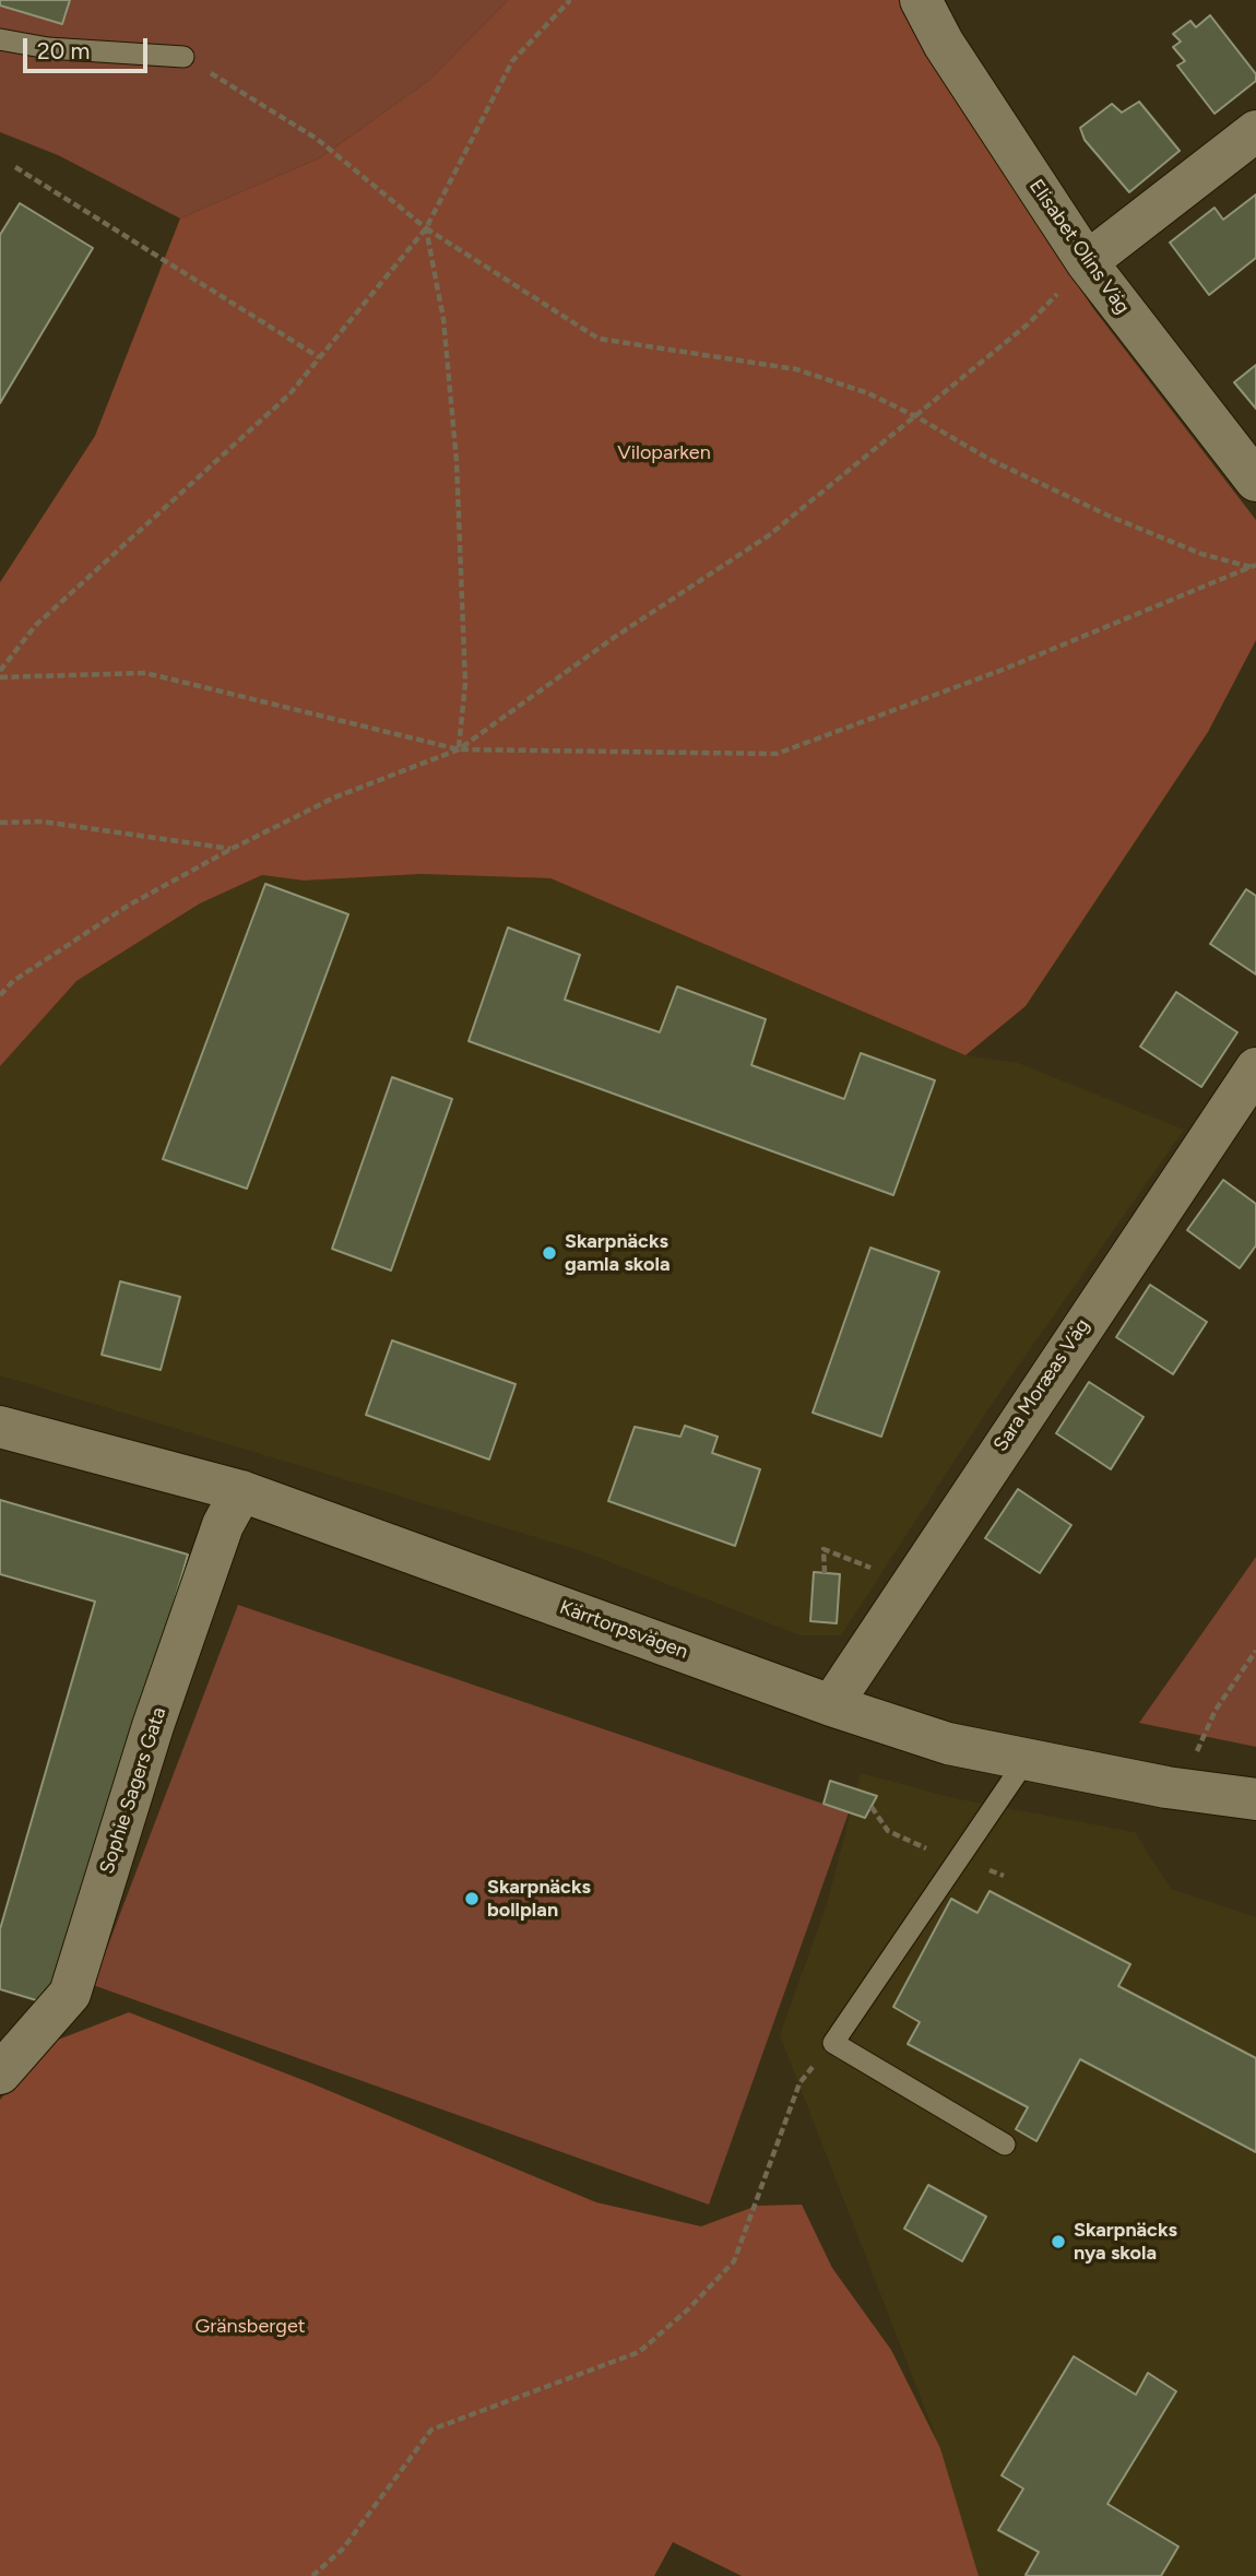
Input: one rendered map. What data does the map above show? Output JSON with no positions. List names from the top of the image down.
{
  "streets": {
    "street": [
      "Elisabet Olins Väg",
      "Sara Moræas Väg",
      "Kärrtorpsvägen",
      "Sophie Sagers Gata"
    ]
  },
  "crossings": [
    ["Sara Moræas Väg", "Kärrtorpsvägen"],
    ["Kärrtorpsvägen", "Sophie Sagers Gata"]
  ],
  "parks": ["Viloparken", "Gränsberget"],
  "places": ["Skarpnäcks gamla skola", "Skarpnäcks bollplan", "Skarpnäcks nya skola"],
  "scale_bar": "20 m"
}
